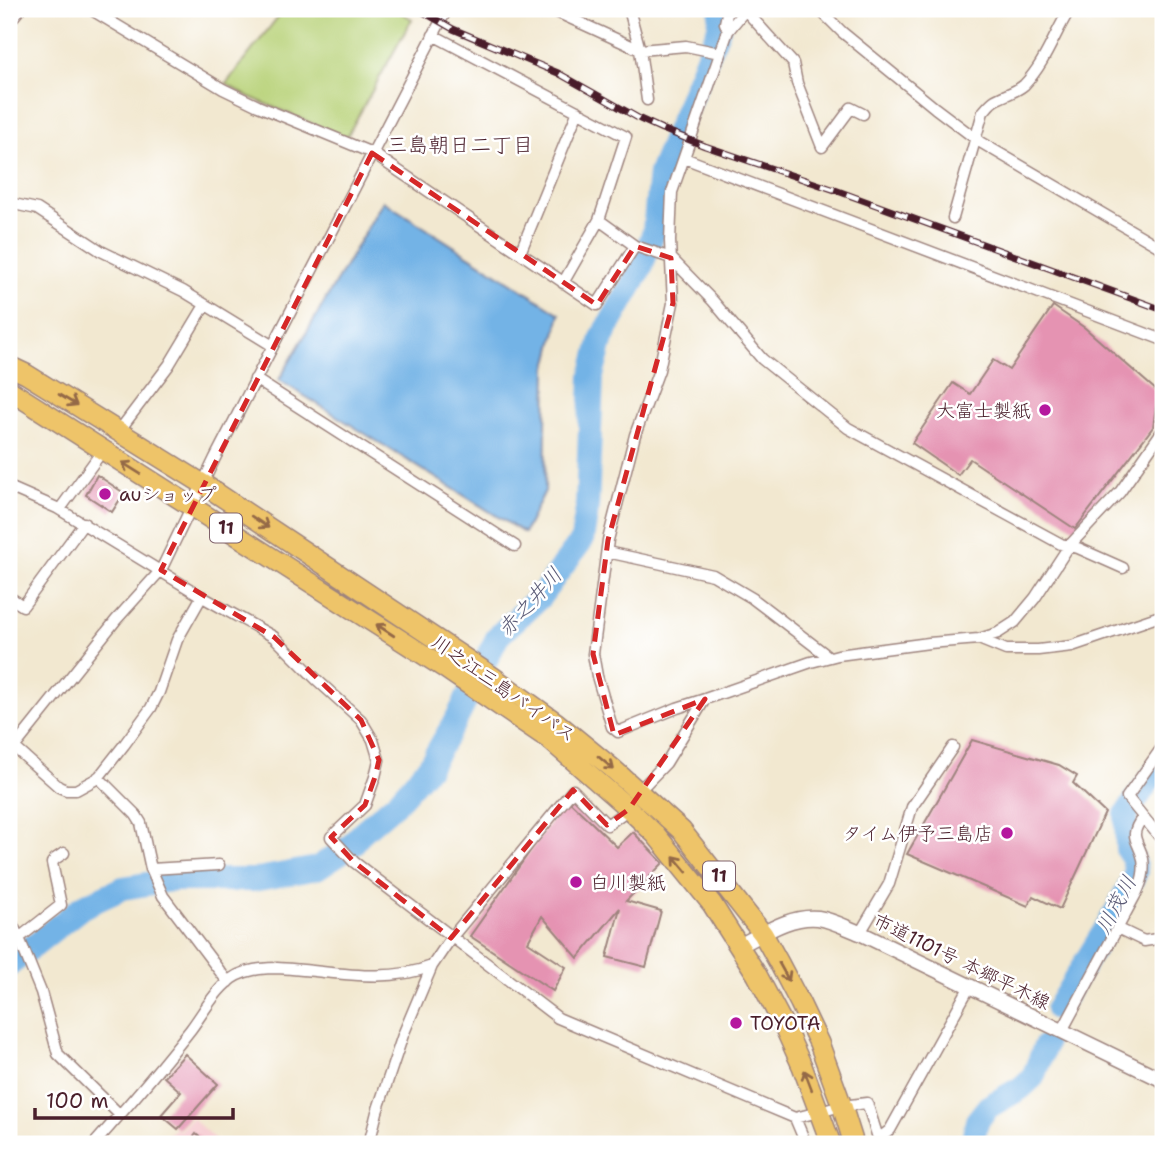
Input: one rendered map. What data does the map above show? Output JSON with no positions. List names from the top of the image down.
{
  "streets": {
    "highway": ["11", "川之江三島バイパス"],
    "street": ["市道1101号 本郷平木線"]
  },
  "crossings": [
    ["川之江三島バイパス", "市道1101号 本郷平木線"]
  ],
  "districts": ["三島朝日二丁目"],
  "water": ["赤之井川", "川茂川"],
  "places": [
    "大富士製紙",
    "auショップ",
    "タイム伊予三島店",
    "白川製紙",
    "TOYOTA"
  ],
  "scale_bar": "100 m"
}
